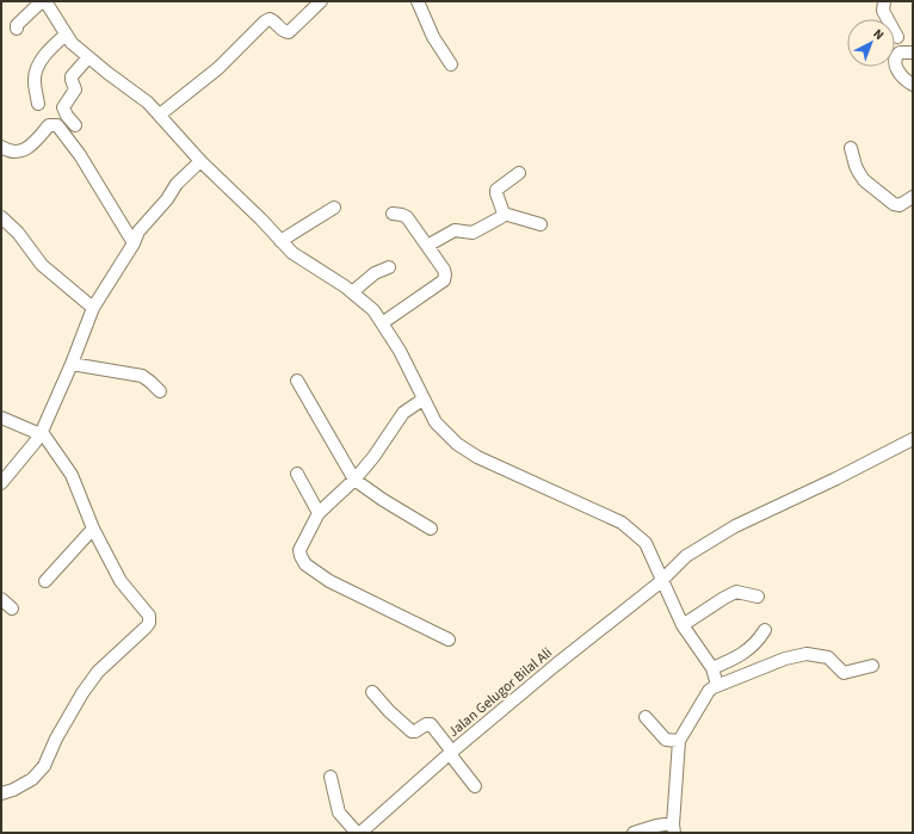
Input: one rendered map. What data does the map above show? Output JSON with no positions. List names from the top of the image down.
{
  "streets": {
    "street": ["Jalan Gelugor Bilal Ali"]
  },
  "north": "top right"
}
